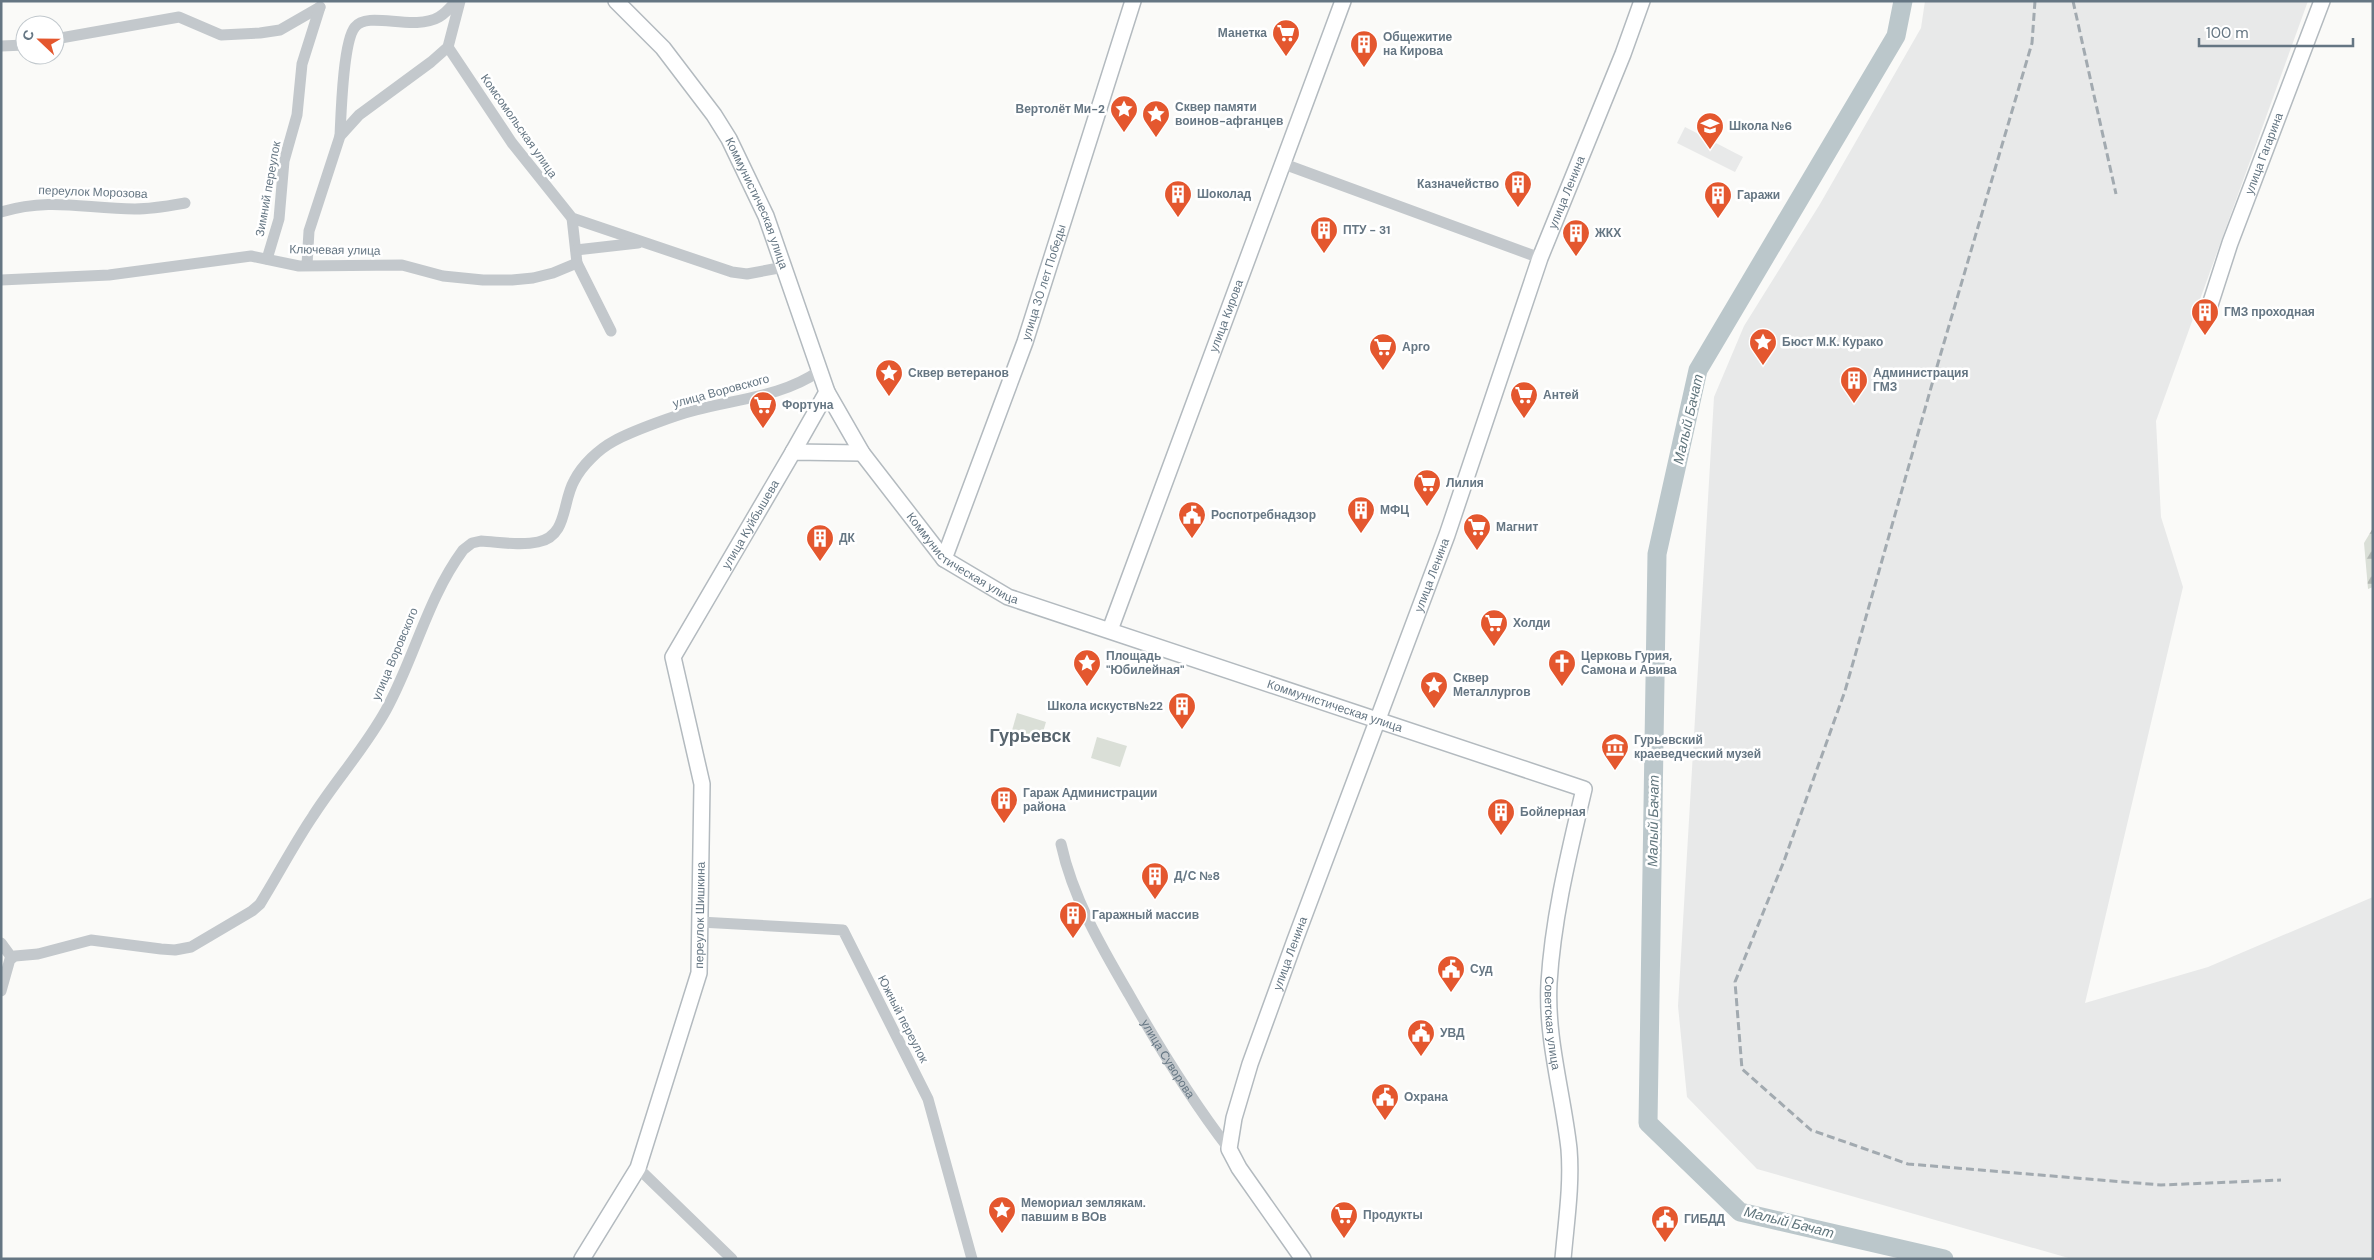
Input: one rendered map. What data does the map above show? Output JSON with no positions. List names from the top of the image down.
{
  "streets": {
    "street": [
      "Комсомольская улица",
      "улица Гагарина",
      "Зимний переулок",
      "переулок Морозова",
      "улица Ленина",
      "Коммунистическая улица",
      "Ключевая улица",
      "улица 30 лет Победы",
      "улица Кирова",
      "улица Воровского",
      "улица Куйбышева",
      "переулок Шишкина",
      "Южный переулок",
      "Советская улица",
      "улица Суворова"
    ]
  },
  "crossings": [
    ["Зимний переулок", "Ключевая улица"],
    ["улица Ленина", "Коммунистическая улица"],
    ["улица Ленина", "улица Суворова"],
    ["Коммунистическая улица", "улица 30 лет Победы"],
    ["Коммунистическая улица", "улица Кирова"],
    ["Коммунистическая улица", "улица Воровского"],
    ["Коммунистическая улица", "улица Куйбышева"],
    ["Коммунистическая улица", "Советская улица"],
    ["улица Куйбышева", "переулок Шишкина"],
    ["переулок Шишкина", "Южный переулок"]
  ],
  "districts": ["Гурьевск"],
  "water": ["Малый Бачат"],
  "places": {
    "supermarket": [
      "Манетка",
      "Арго",
      "Антей",
      "Фортуна",
      "Лилия",
      "Магнит",
      "Холди",
      "Продукты"
    ],
    "building": [
      "Общежитие на Кирова",
      "Казначейство",
      "Шоколад",
      "Гаражи",
      "ПТУ - 31",
      "ЖКХ",
      "ГМЗ проходная",
      "Администрация ГМЗ",
      "МФЦ",
      "ДК",
      "Школа искуств№22",
      "Гараж Администрации района",
      "Бойлерная",
      "Д/С №8",
      "Гаражный массив"
    ],
    "place": [
      "Вертолёт Ми-2",
      "Сквер памяти воинов-афганцев",
      "Бюст М.К. Курако",
      "Сквер ветеранов",
      "Площадь \"Юбилейная\"",
      "Сквер Металлургов",
      "Мемориал землякам. павшим в ВОв"
    ],
    "school or university": ["Школа №6"],
    "public building": [
      "Роспотребнадзор",
      "Суд",
      "УВД",
      "Охрана",
      "ГИБДД"
    ],
    "church": ["Церковь Гурия, Самона и Авива"],
    "museum": ["Гурьевский краеведческий музей"]
  },
  "scale_bar": "100 m",
  "north": "left"
}
